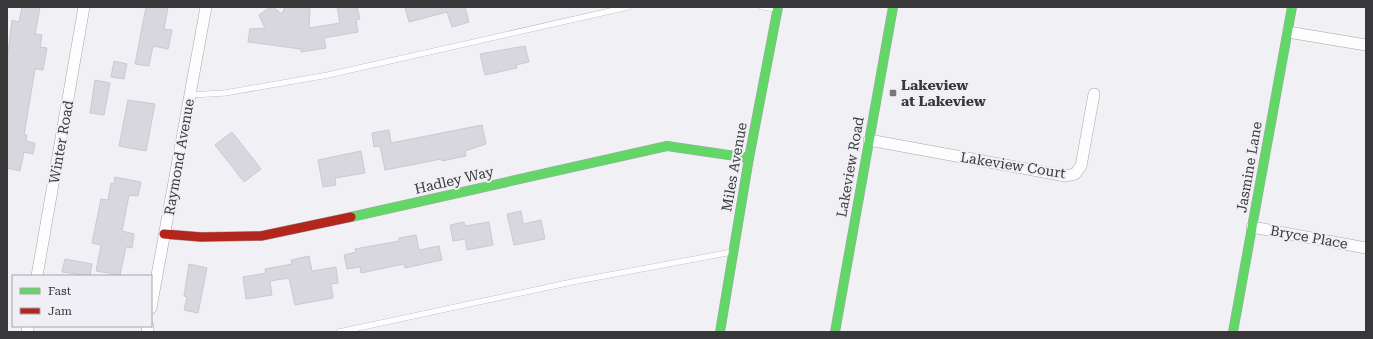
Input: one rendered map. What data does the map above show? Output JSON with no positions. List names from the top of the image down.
{
  "streets": {
    "street": [
      "Winter Road",
      "Raymond Avenue",
      "Lakeview Court",
      "Miles Avenue",
      "Lakeview Road",
      "Jasmine Lane",
      "Hadley Way",
      "Bryce Place"
    ]
  },
  "crossings": [
    ["Raymond Avenue", "Hadley Way"],
    ["Lakeview Court", "Lakeview Road"],
    ["Miles Avenue", "Hadley Way"],
    ["Jasmine Lane", "Bryce Place"]
  ],
  "places": {
    "transit": ["Lakeview at Lakeview"]
  },
  "legend": ["Fast", "Jam"]
}
